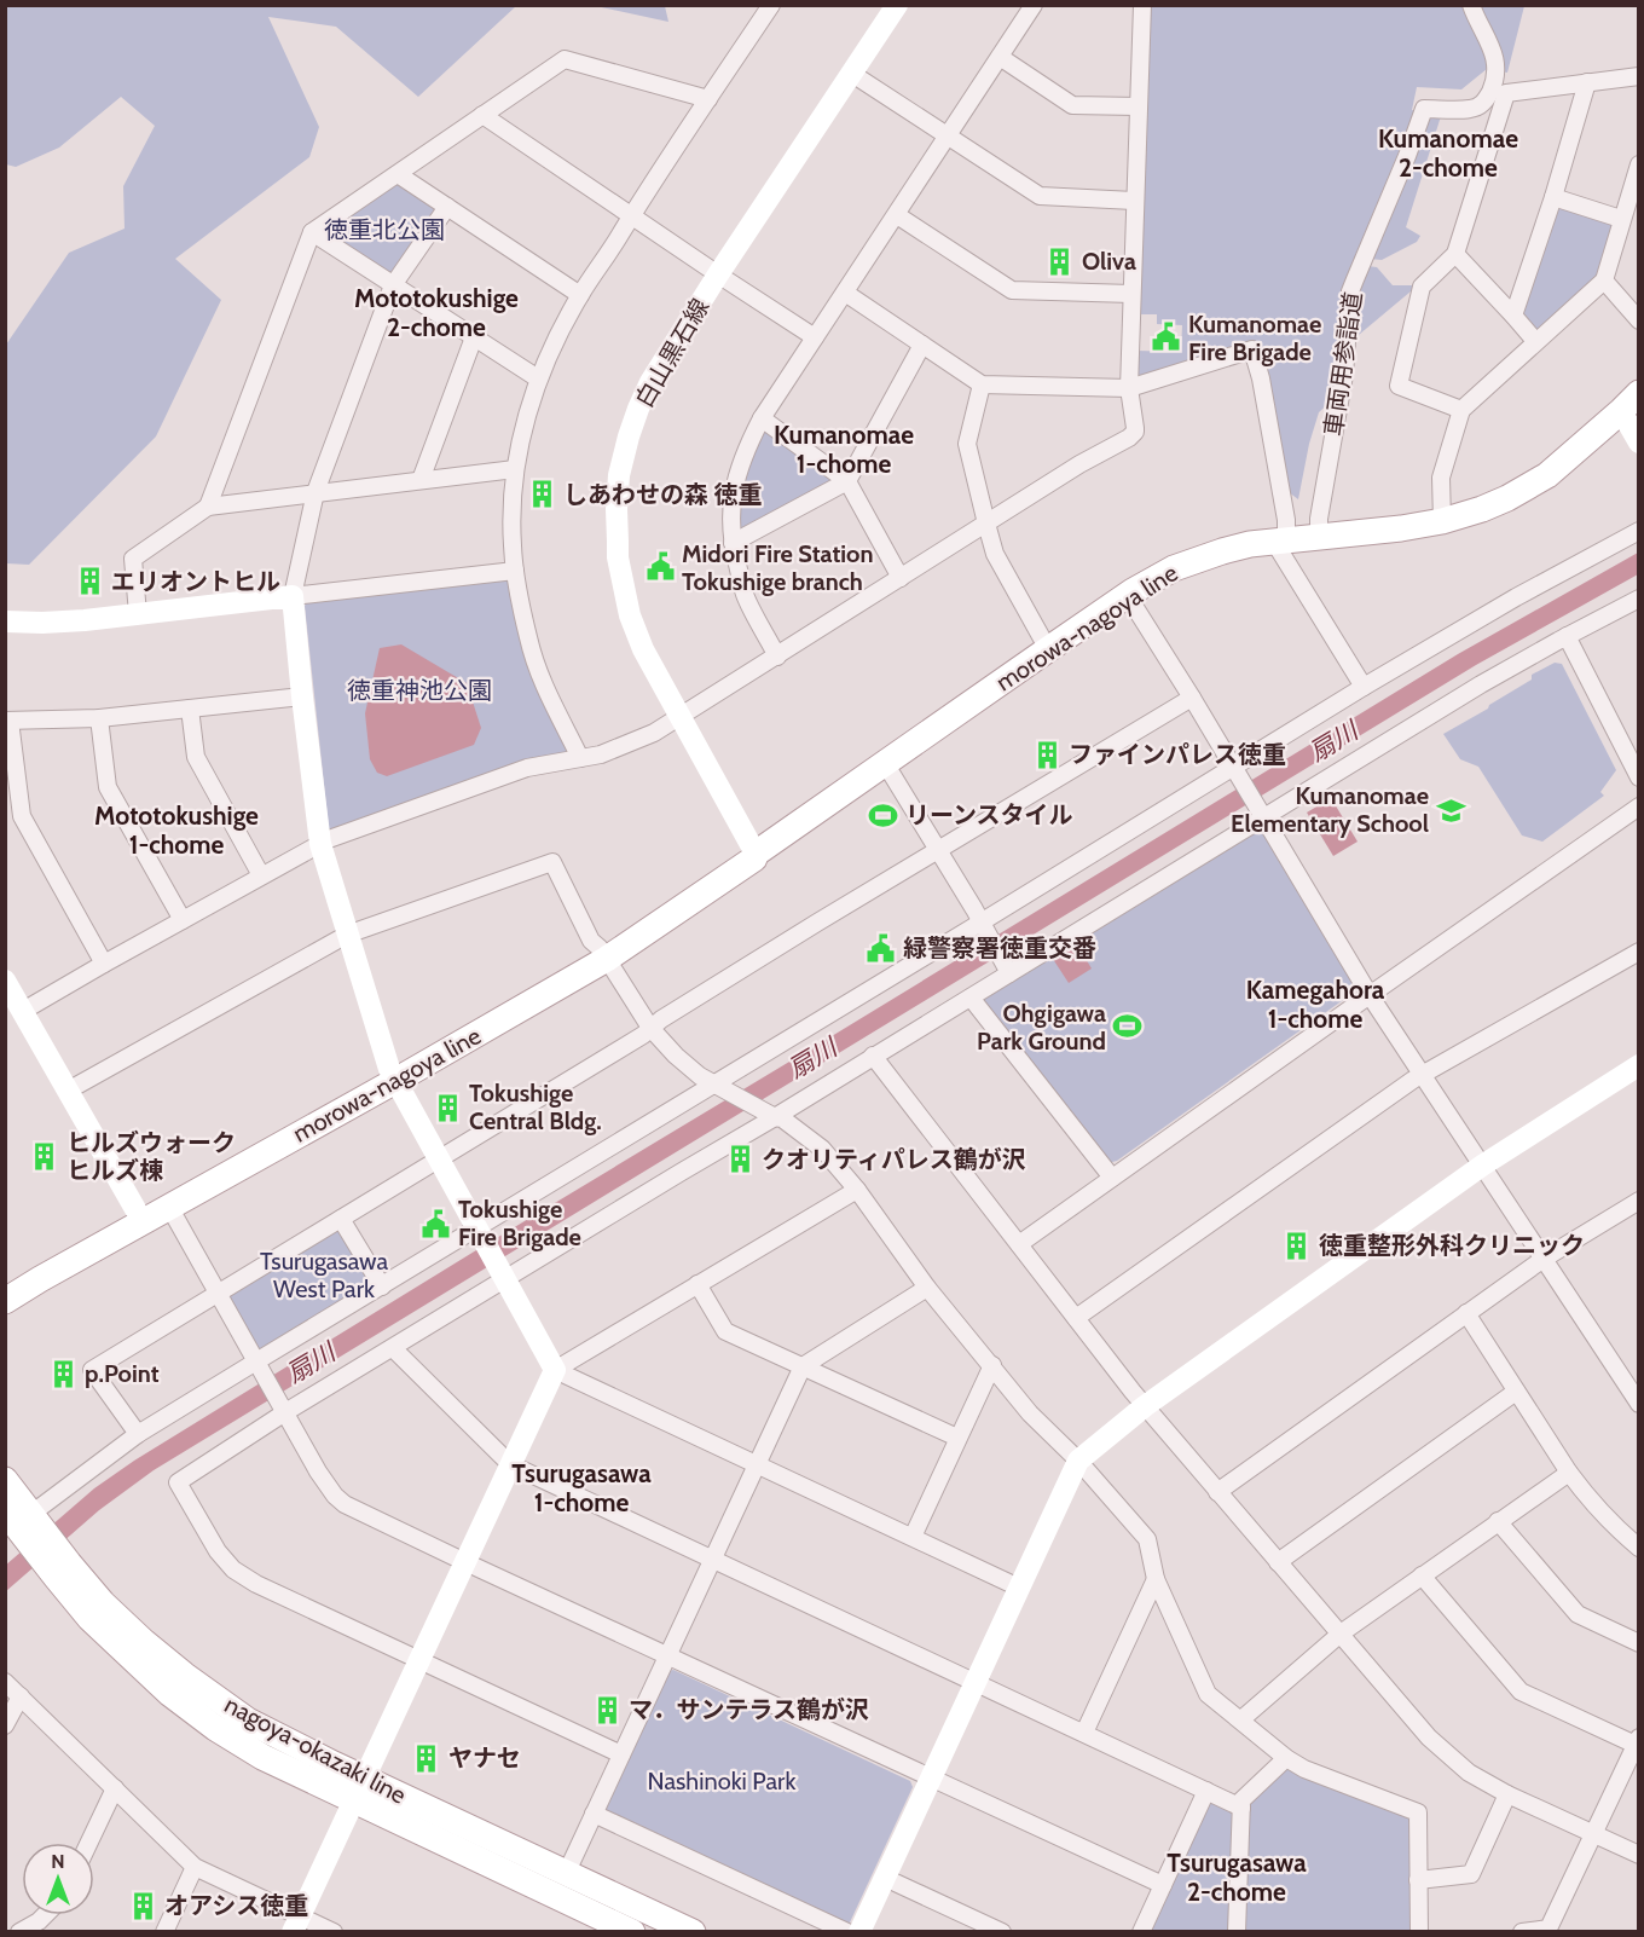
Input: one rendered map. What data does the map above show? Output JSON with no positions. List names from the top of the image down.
{
  "streets": {
    "main road": ["morowa-nagoya line", "nagoya-okazaki line"],
    "street": ["白山黒石線", "車両用参詣道"]
  },
  "crossings": [
    ["白山黒石線", "morowa-nagoya line"],
    ["車両用参詣道", "morowa-nagoya line"]
  ],
  "districts": [
    "Kumanomae 2-chome",
    "Mototokushige 2-chome",
    "Kumanomae 1-chome",
    "Mototokushige 1-chome",
    "Kamegahora 1-chome",
    "Tsurugasawa 1-chome",
    "Tsurugasawa 2-chome"
  ],
  "water": ["扇川"],
  "parks": [
    "徳重北公園",
    "徳重神池公園",
    "Tsurugasawa West Park",
    "Nashinoki Park"
  ],
  "places": {
    "building": [
      "Oliva",
      "しあわせの森 徳重",
      "エリオントヒル",
      "ファインパレス徳重",
      "Tokushige Central Bldg.",
      "ヒルズウォーク ヒルズ棟",
      "クオリティパレス鶴が沢",
      "徳重整形外科クリニック",
      "p.Point",
      "マ．サンテラス鶴が沢",
      "ヤナセ",
      "オアシス徳重"
    ],
    "public building": [
      "Kumanomae Fire Brigade",
      "Midori Fire Station Tokushige branch",
      "緑警察署徳重交番",
      "Tokushige Fire Brigade"
    ],
    "school or university": ["Kumanomae Elementary School"],
    "sports": ["リーンスタイル", "Ohgigawa Park Ground"]
  },
  "north": "top"
}
